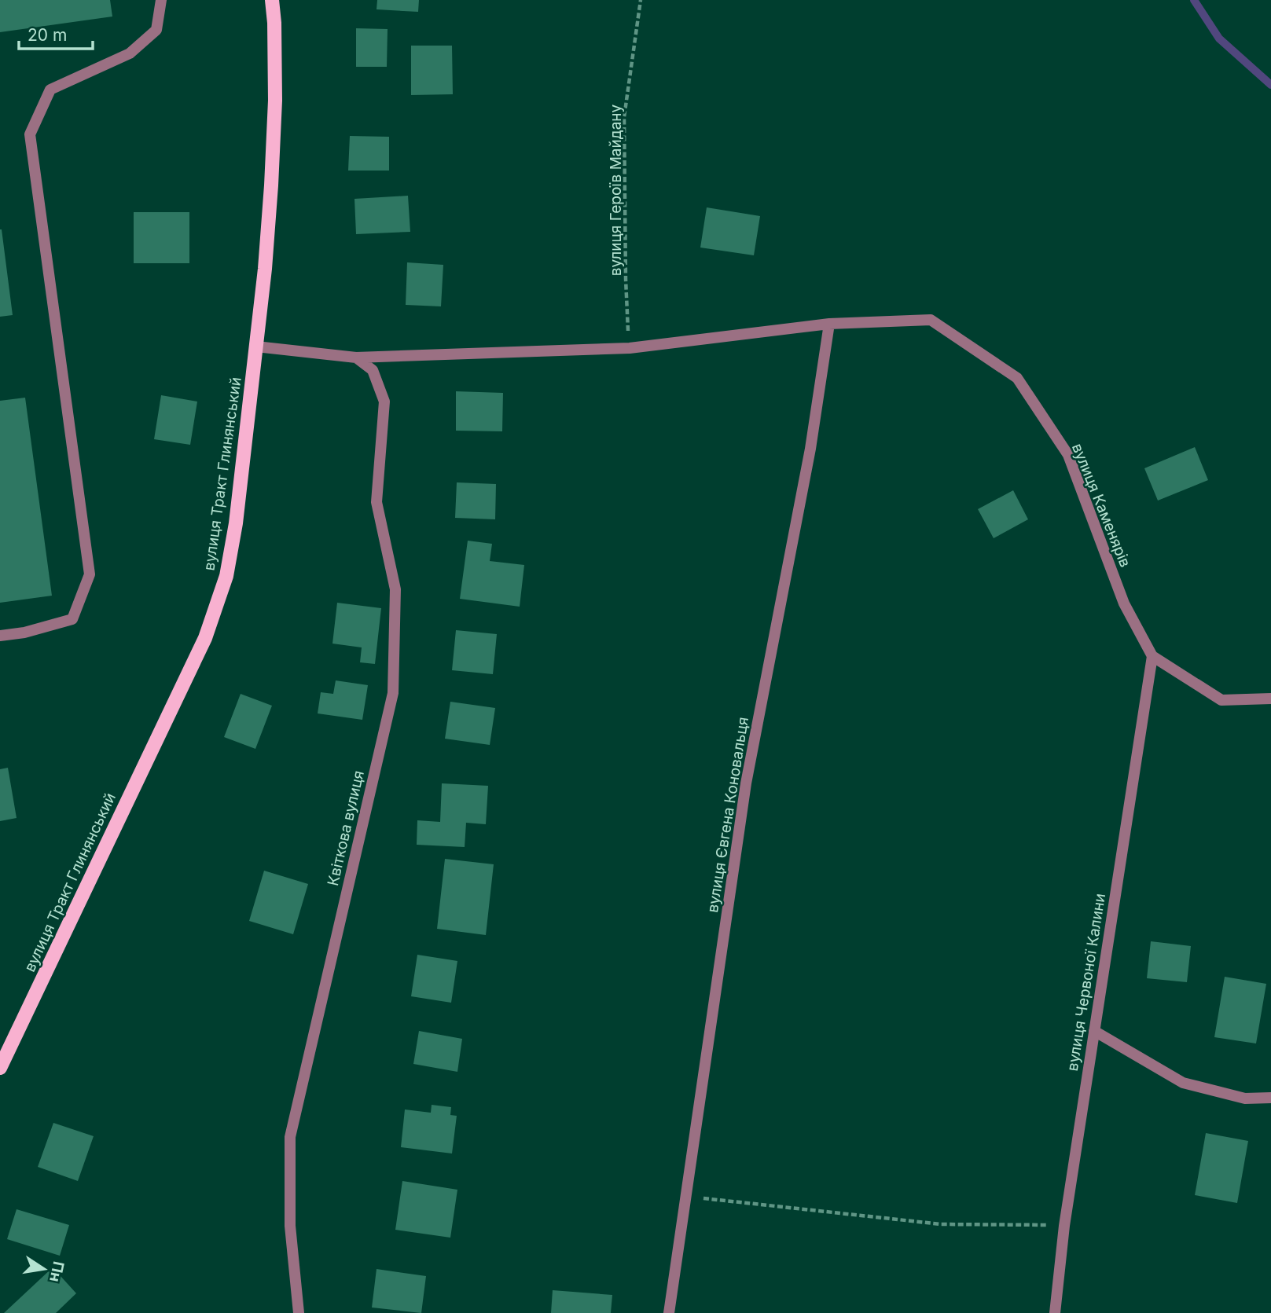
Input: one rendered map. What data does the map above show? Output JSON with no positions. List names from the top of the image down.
{
  "streets": {
    "main road": ["вулиця Тракт Глинянський"],
    "street": [
      "вулиця Каменярів",
      "вулиця Євгена Коновальця",
      "Квіткова вулиця",
      "вулиця Червоної Калини"
    ],
    "path": ["вулиця Героїв Майдану"]
  },
  "crossings": [
    ["вулиця Героїв Майдану", "вулиця Каменярів"],
    ["вулиця Тракт Глинянський", "вулиця Каменярів"],
    ["вулиця Каменярів", "вулиця Євгена Коновальця"],
    ["вулиця Каменярів", "Квіткова вулиця"],
    ["вулиця Каменярів", "вулиця Червоної Калини"]
  ],
  "scale_bar": "20 m",
  "north": "right"
}
